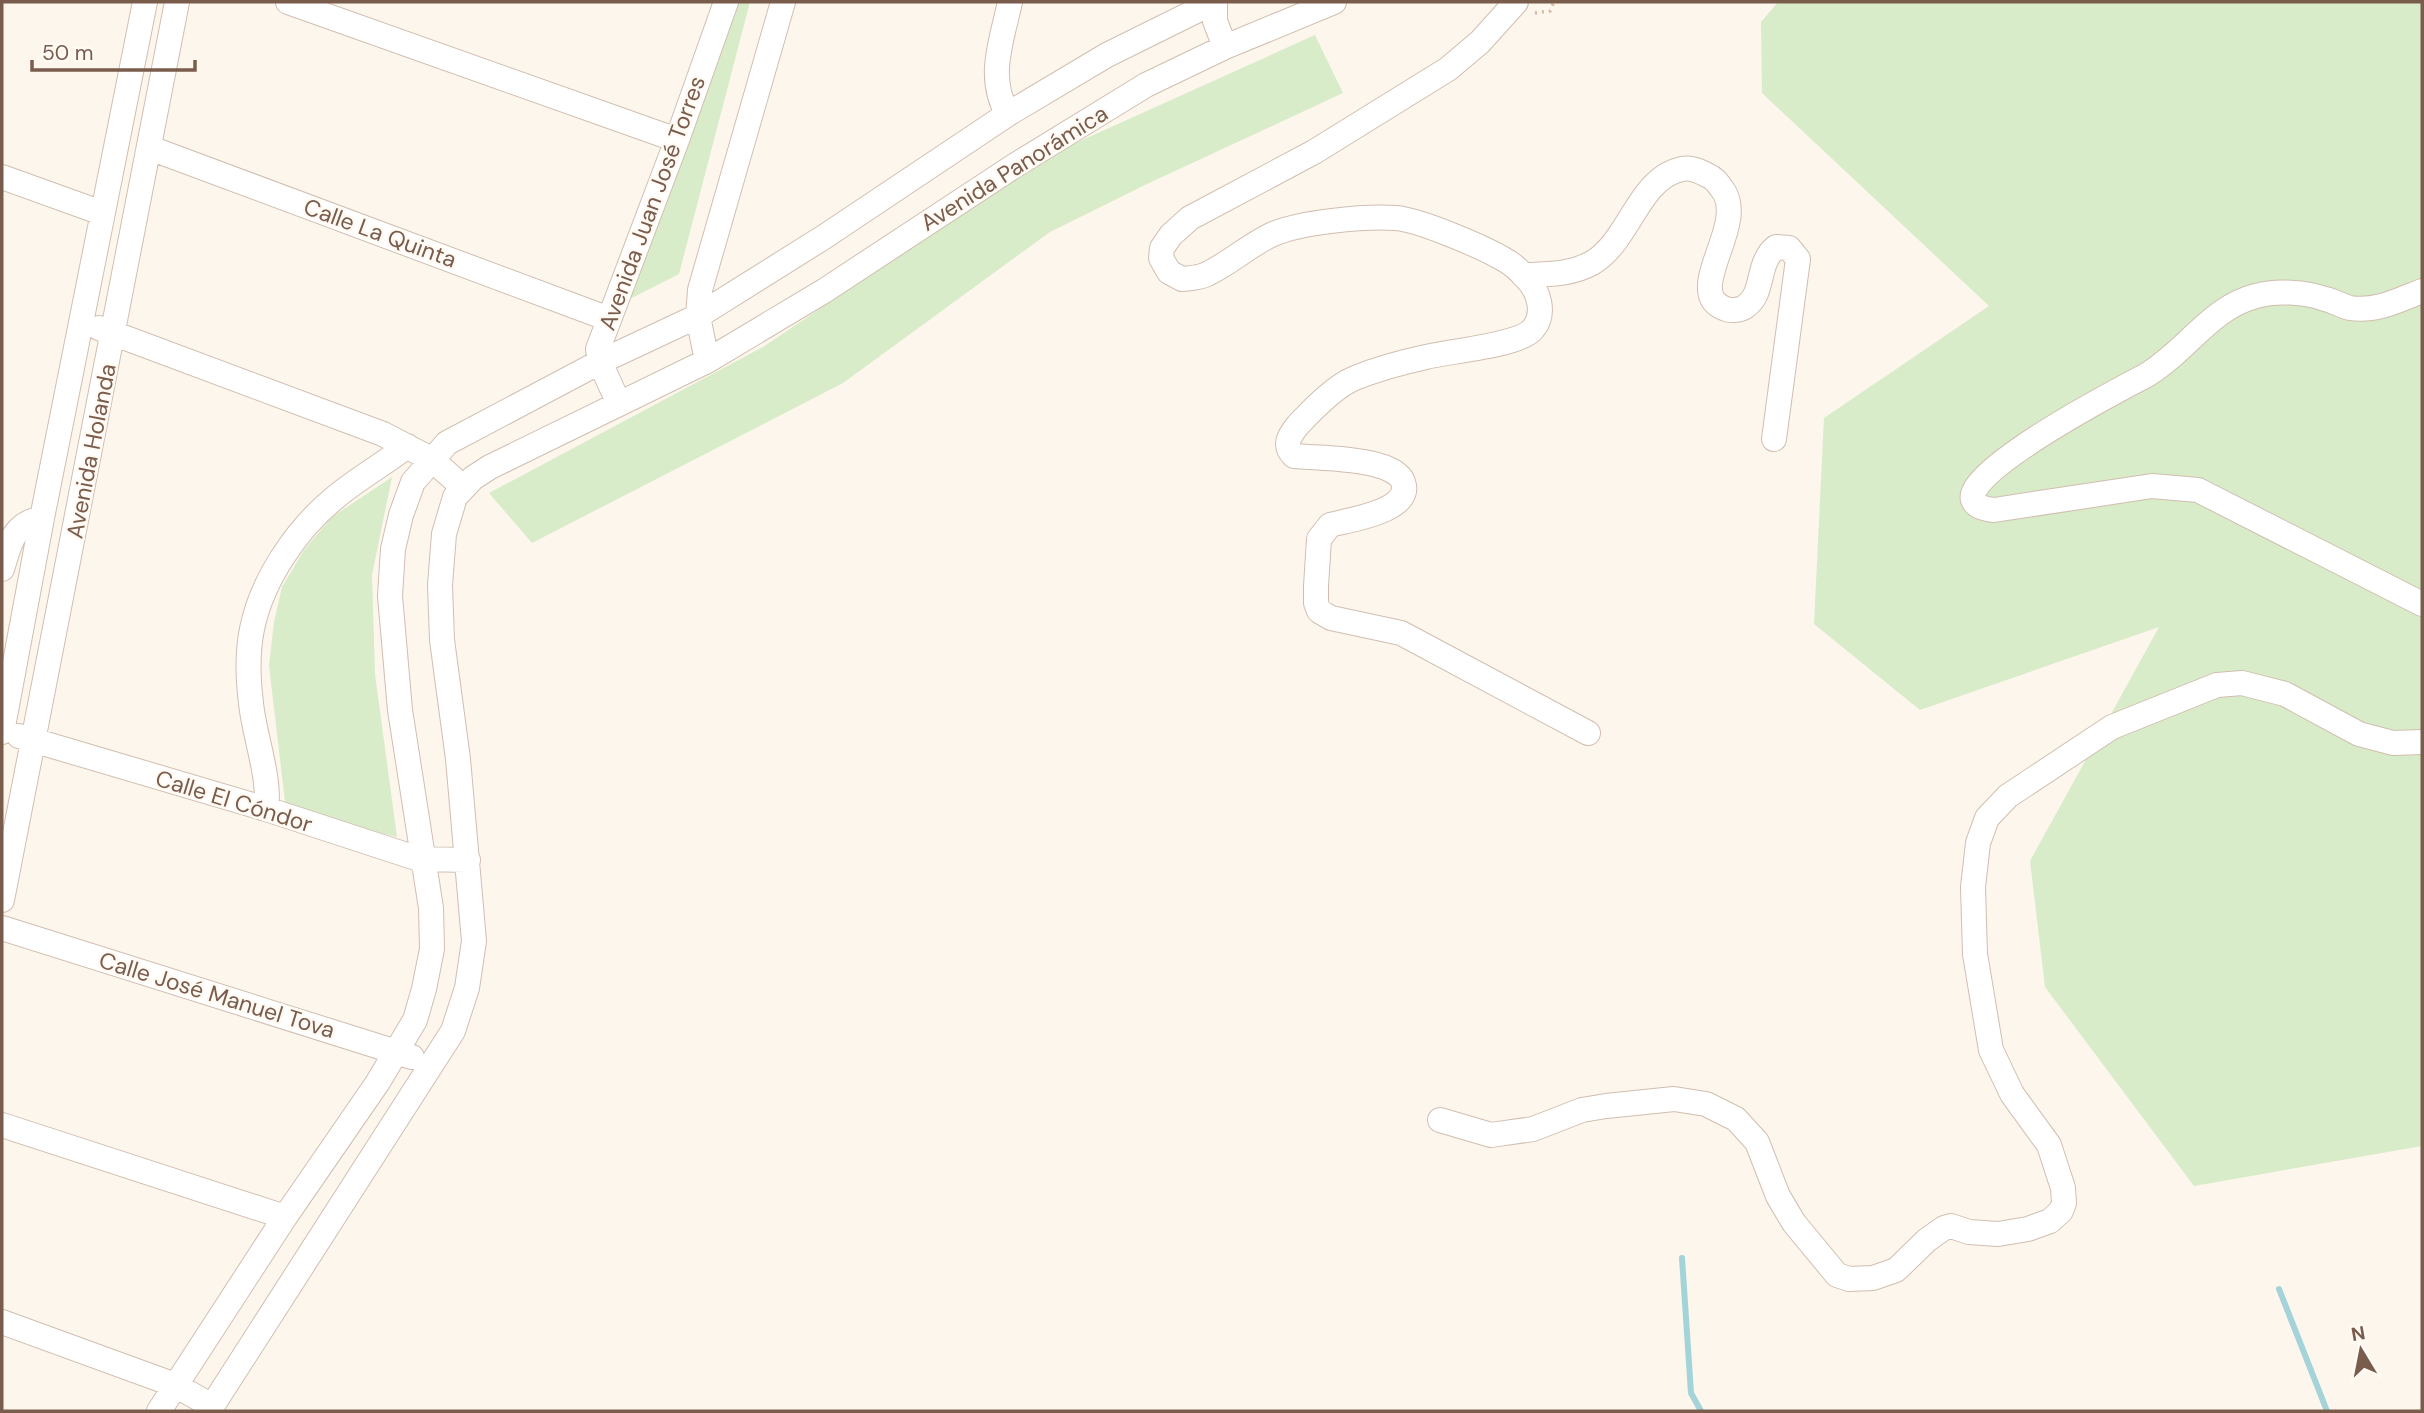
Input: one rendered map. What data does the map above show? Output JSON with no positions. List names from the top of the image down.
{
  "streets": {
    "street": [
      "Avenida Panorámica",
      "Avenida Juan José Torres",
      "Calle La Quinta",
      "Avenida Holanda",
      "Calle El Cóndor",
      "Calle José Manuel Tova"
    ]
  },
  "crossings": [
    ["Avenida Panorámica", "Avenida Juan José Torres"],
    ["Avenida Panorámica", "Calle El Cóndor"],
    ["Avenida Panorámica", "Calle José Manuel Tova"],
    ["Avenida Juan José Torres", "Calle La Quinta"],
    ["Calle La Quinta", "Avenida Holanda"],
    ["Avenida Holanda", "Calle El Cóndor"]
  ],
  "scale_bar": "50 m",
  "north": "top"
}
